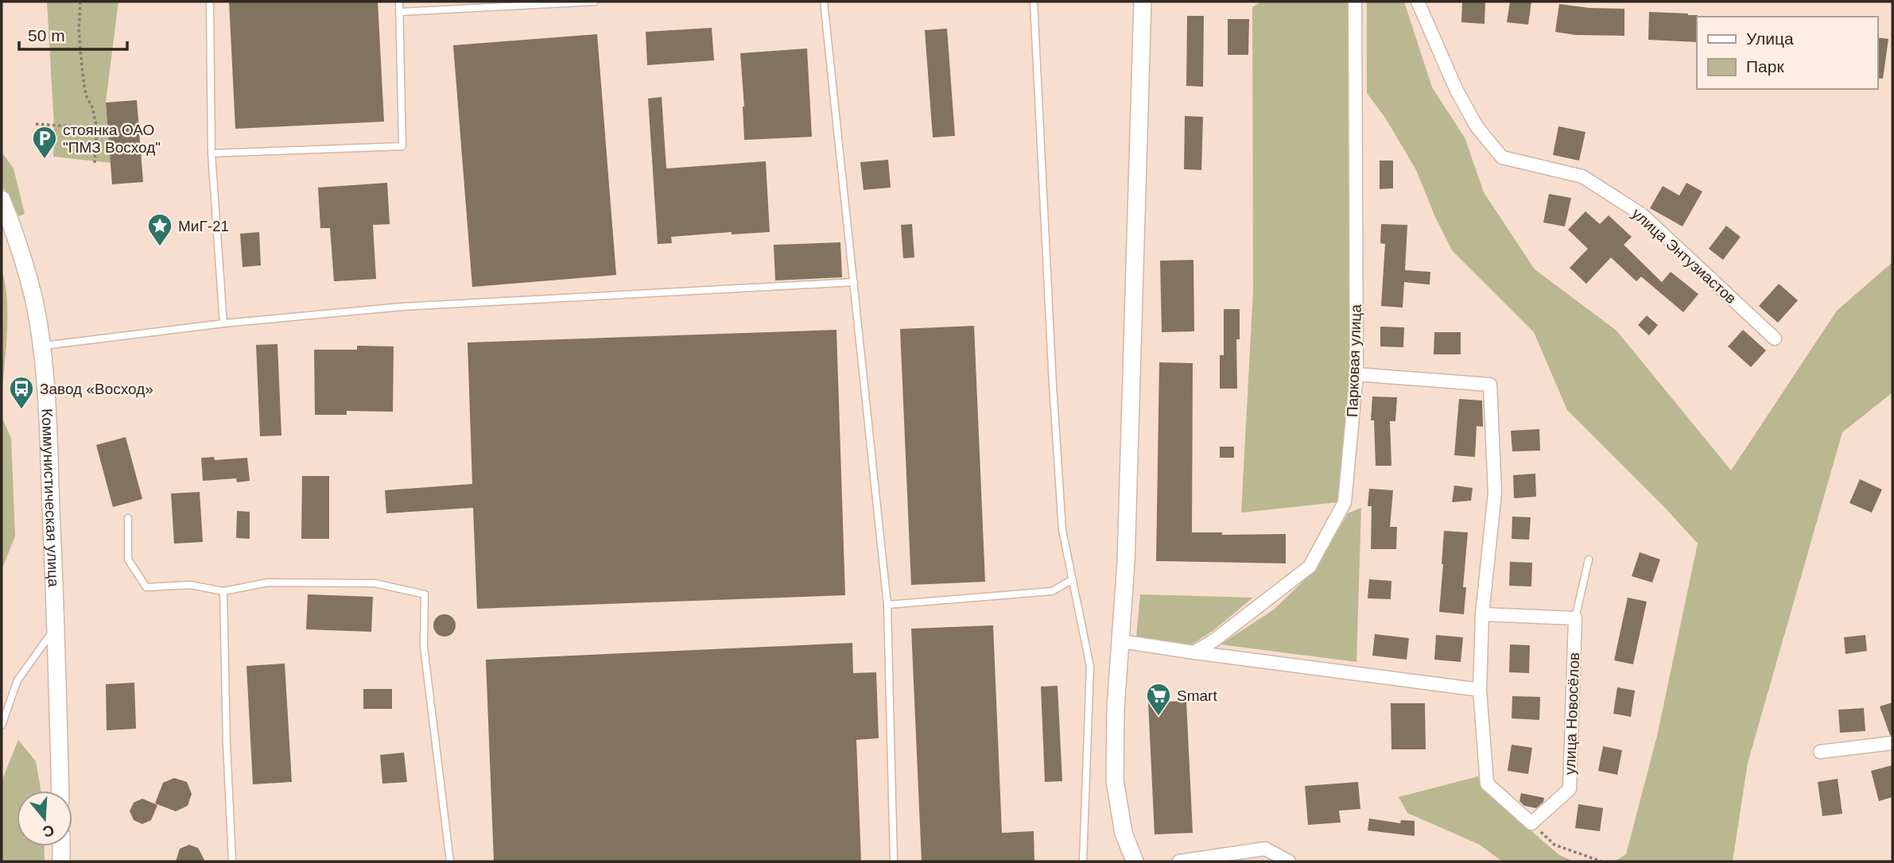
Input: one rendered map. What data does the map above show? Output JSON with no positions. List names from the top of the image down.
{
  "streets": {
    "street": [
      "улица Энтузиастов",
      "Парковая улица",
      "Коммунистическая улица",
      "улица Новосёлов"
    ]
  },
  "places": {
    "parking": ["стоянка ОАО \"ПМЗ Восход\""],
    "place": ["МиГ-21"],
    "bus stop": ["Завод «Восход»"],
    "supermarket": ["Smart"]
  },
  "legend": ["Улица", "Парк"],
  "scale_bar": "50 m",
  "north": "bottom"
}
